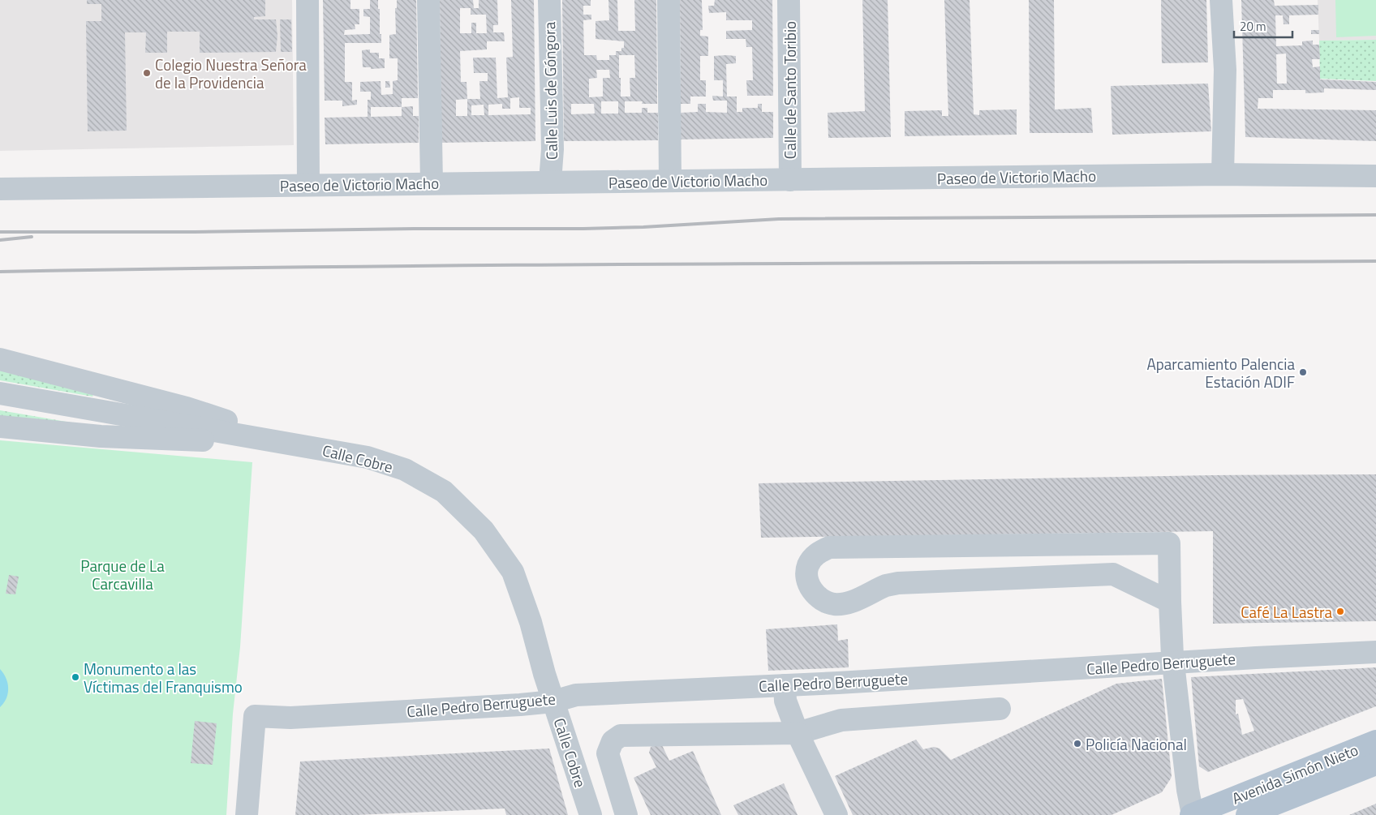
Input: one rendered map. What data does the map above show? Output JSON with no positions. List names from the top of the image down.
{
  "streets": {
    "main road": ["Avenida Simón Nieto"],
    "street": [
      "Calle de Santo Toribio",
      "Calle Luis de Góngora",
      "Paseo de Victorio Macho",
      "Calle Cobre",
      "Calle Pedro Berruguete"
    ]
  },
  "crossings": [
    ["Calle de Santo Toribio", "Paseo de Victorio Macho"],
    ["Calle Luis de Góngora", "Paseo de Victorio Macho"],
    ["Calle Cobre", "Calle Pedro Berruguete"]
  ],
  "parks": ["Parque de La Carcavilla"],
  "places": [
    "Colegio Nuestra Señora de la Providencia",
    "Aparcamiento Palencia Estación ADIF",
    "Café La Lastra",
    "Monumento a las Víctimas del Franquismo",
    "Policía Nacional"
  ],
  "scale_bar": "20 m"
}
